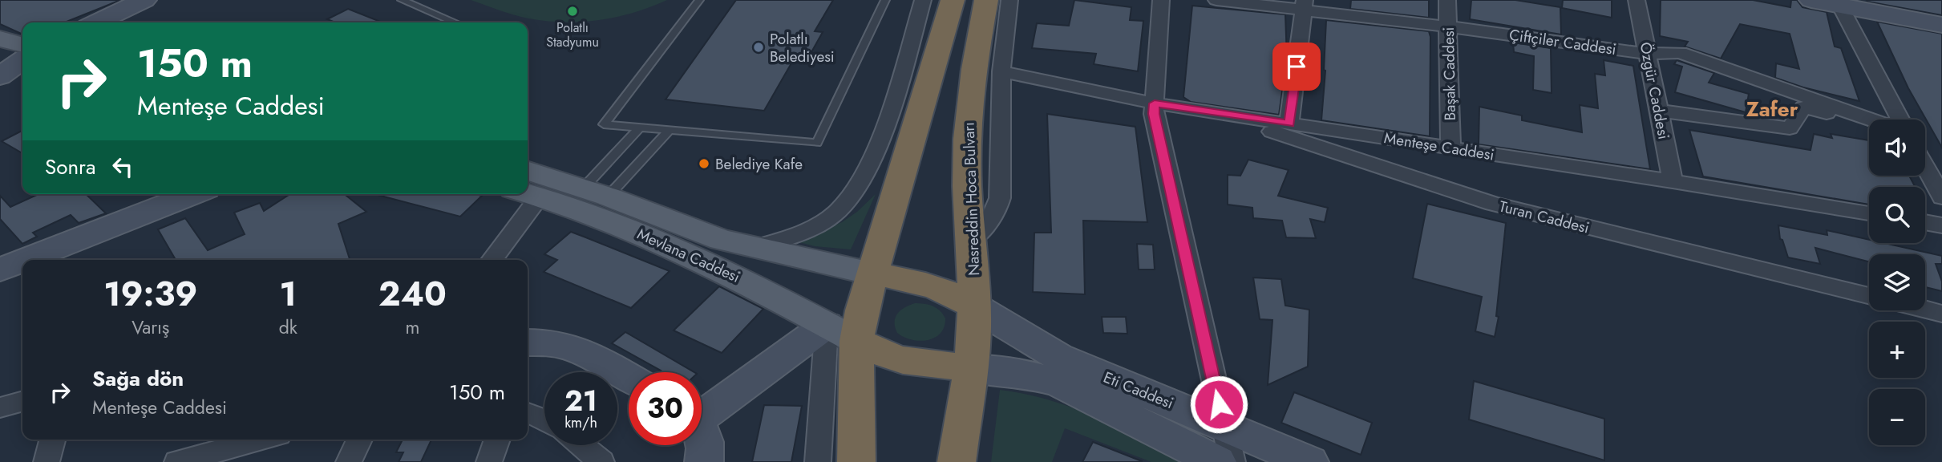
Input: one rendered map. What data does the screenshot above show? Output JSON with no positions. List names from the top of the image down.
{
  "streets": {
    "highway": ["Nasreddin Hoca Bulvarı"],
    "main road": ["Mevlana Caddesi"],
    "street": [
      "Çiftçiler Caddesi",
      "Başak Caddesi",
      "Özgür Caddesi",
      "Menteşe Caddesi",
      "Turan Caddesi",
      "Eti Caddesi"
    ]
  },
  "crossings": [
    ["Çiftçiler Caddesi", "Başak Caddesi"],
    ["Çiftçiler Caddesi", "Özgür Caddesi"],
    ["Başak Caddesi", "Menteşe Caddesi"],
    ["Özgür Caddesi", "Menteşe Caddesi"],
    ["Menteşe Caddesi", "Turan Caddesi"],
    ["Nasreddin Hoca Bulvarı", "Eti Caddesi"]
  ],
  "districts": ["Zafer"],
  "places": ["Polatlı Stadyumu", "Polatlı Belediyesi", "Belediye Kafe"],
  "page": {
    "turn": ["150 m", "Menteşe Caddesi"],
    "map_buttons": ["+", "−"],
    "then": "Sonra",
    "eta": [
      "19:39",
      "Varış",
      "1",
      "dk",
      "240",
      "m"
    ],
    "list": [
      {
        "name": "Sağa dön",
        "note": "Menteşe Caddesi",
        "value": "150 m"
      }
    ],
    "speed": "21 km/h",
    "limit": "30"
  }
}
